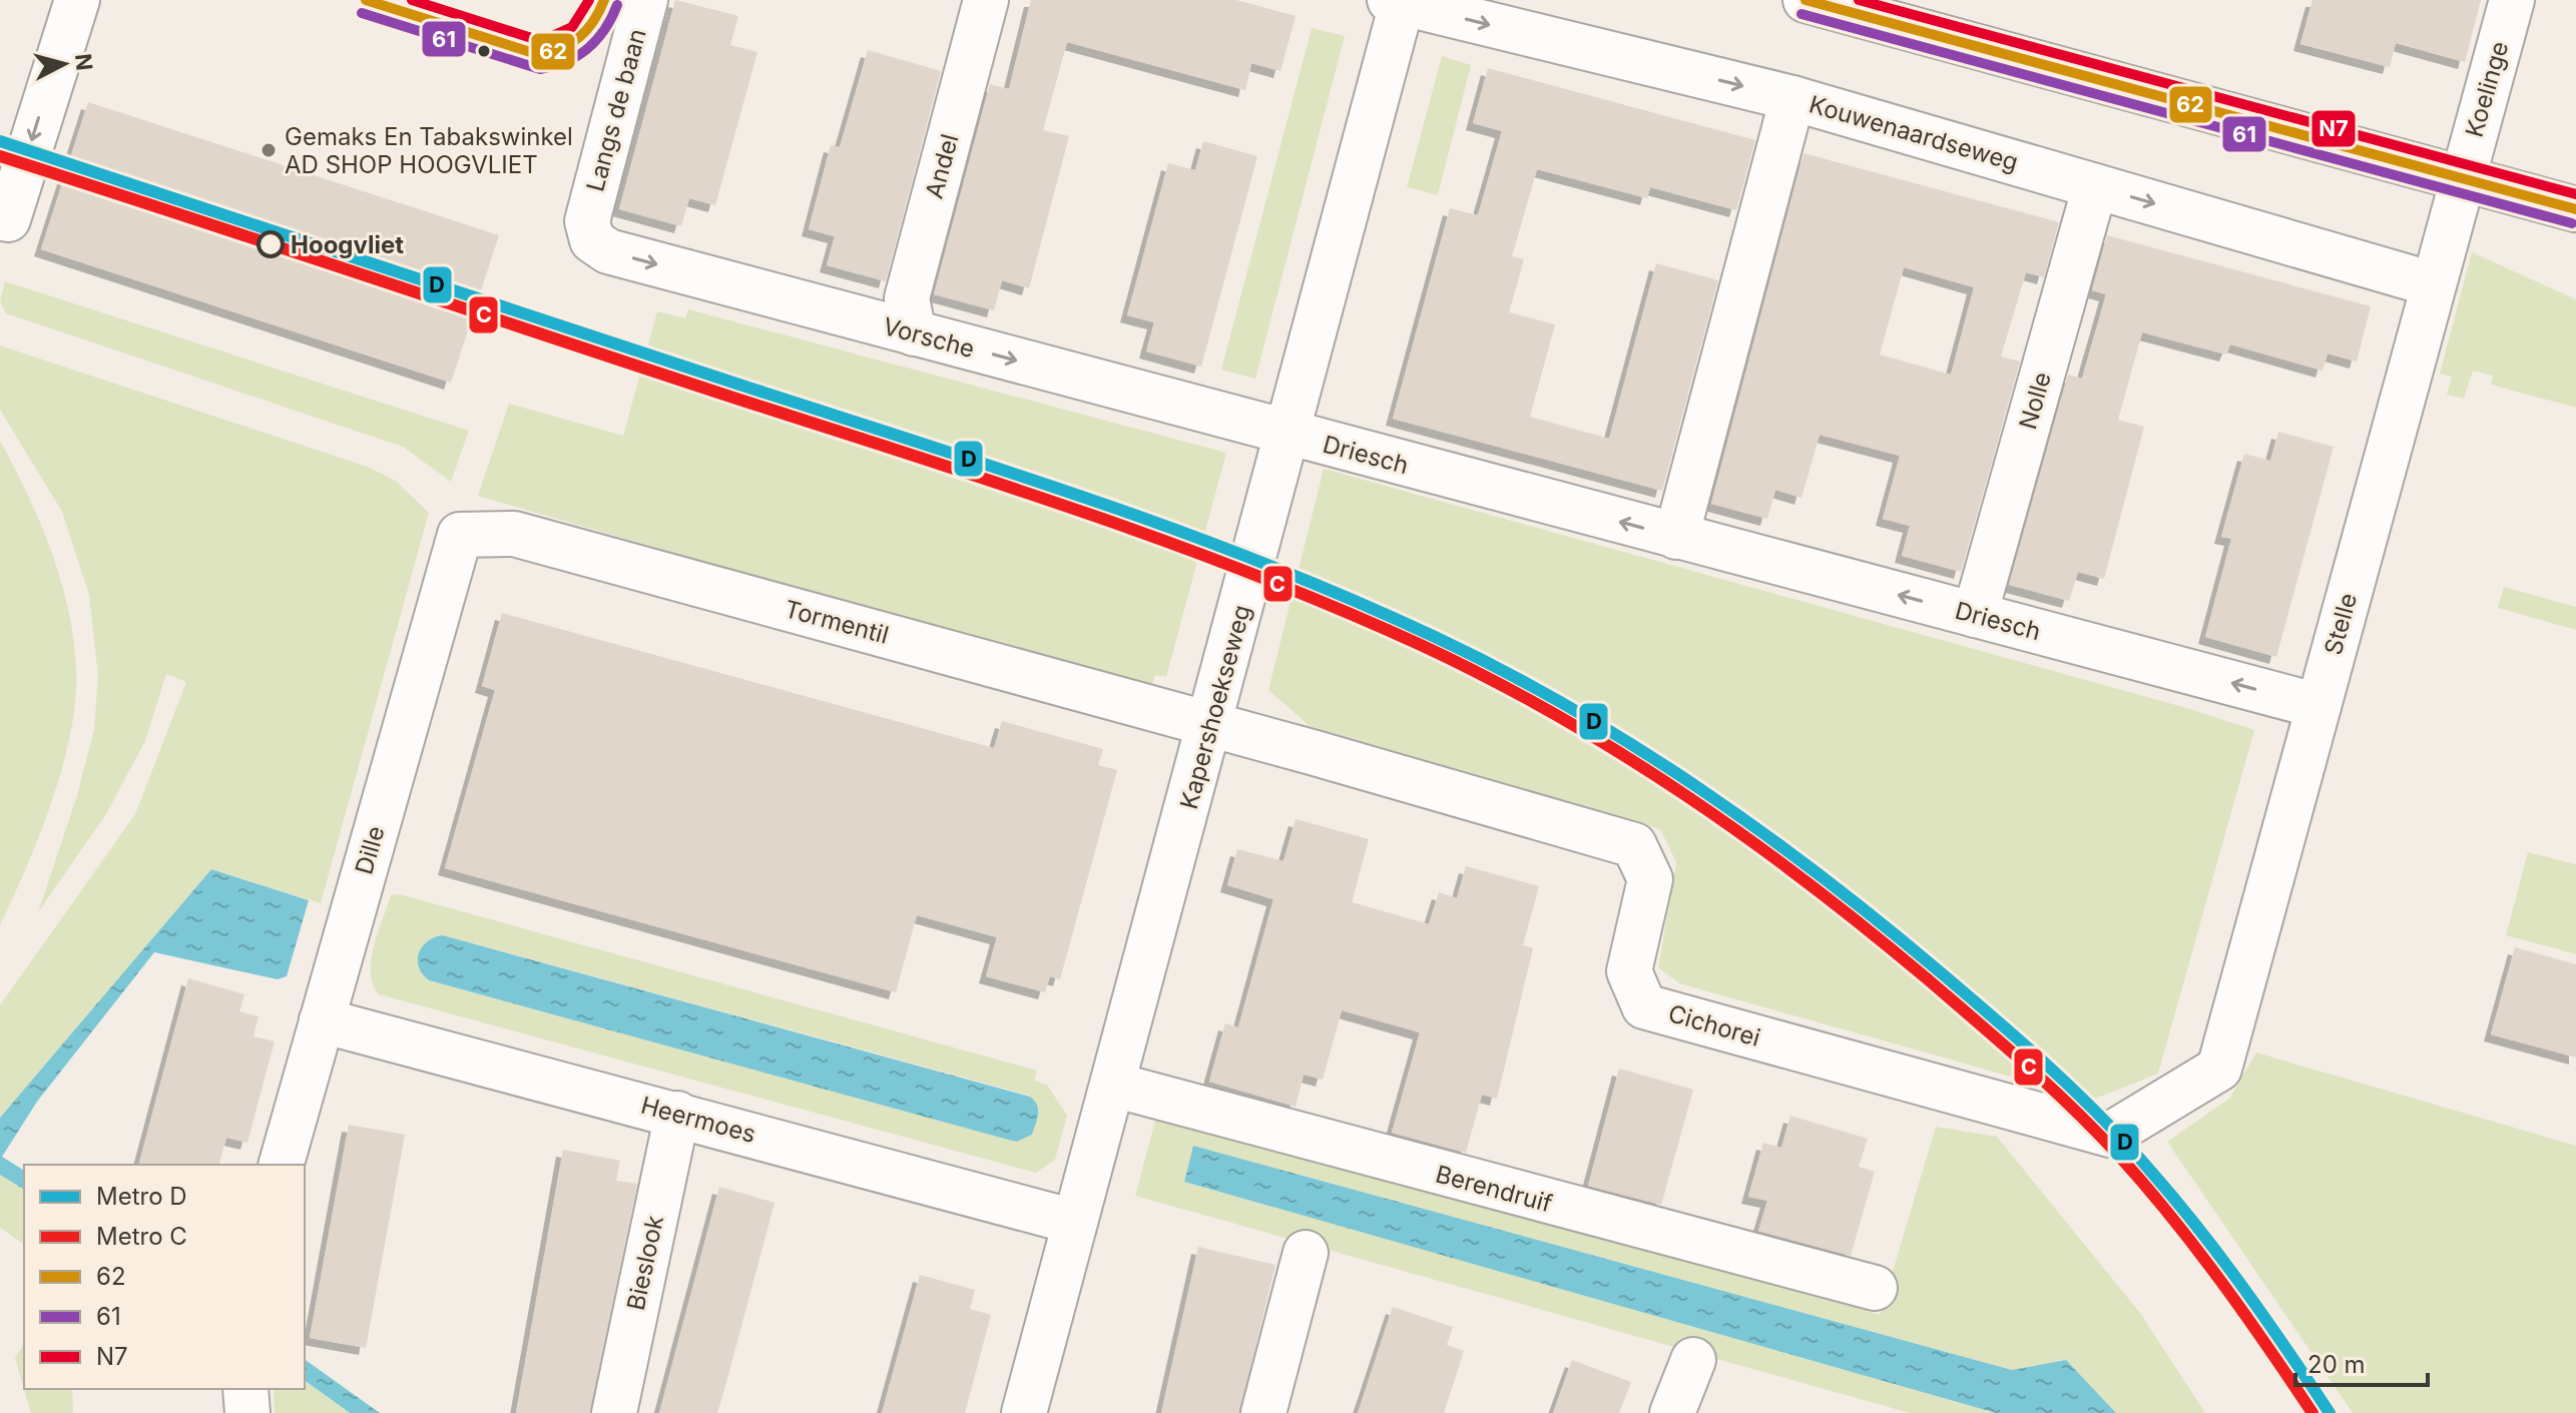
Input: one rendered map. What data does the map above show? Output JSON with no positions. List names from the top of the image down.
{
  "streets": {
    "street": [
      "Koelinge",
      "Langs de baan",
      "Kouwenaardseweg",
      "Andel",
      "Vorsche",
      "Nolle",
      "Driesch",
      "Tormentil",
      "Stelle",
      "Kapershoekseweg",
      "Dille",
      "Cichorei",
      "Heermoes",
      "Berendruif",
      "Bieslook"
    ]
  },
  "crossings": [
    ["Koelinge", "Stelle"],
    ["Langs de baan", "Vorsche"],
    ["Kouwenaardseweg", "Nolle"],
    ["Kouwenaardseweg", "Stelle"],
    ["Kouwenaardseweg", "Kapershoekseweg"],
    ["Andel", "Vorsche"],
    ["Vorsche", "Driesch"],
    ["Vorsche", "Kapershoekseweg"],
    ["Nolle", "Driesch"],
    ["Driesch", "Stelle"],
    ["Driesch", "Kapershoekseweg"],
    ["Tormentil", "Kapershoekseweg"],
    ["Tormentil", "Dille"],
    ["Tormentil", "Cichorei"],
    ["Stelle", "Cichorei"],
    ["Kapershoekseweg", "Cichorei"],
    ["Kapershoekseweg", "Heermoes"],
    ["Kapershoekseweg", "Berendruif"],
    ["Dille", "Heermoes"],
    ["Heermoes", "Bieslook"]
  ],
  "one_way": ["Vorsche", "Driesch"],
  "places": ["Gemaks En Tabakswinkel AD SHOP HOOGVLIET", "Hoogvliet"],
  "lines": [
    "transit line 62",
    "transit line N7",
    "transit line 61",
    "metro line D",
    "metro line C"
  ],
  "legend": [
    "Metro D",
    "Metro C",
    "62",
    "61",
    "N7"
  ],
  "scale_bar": "20 m",
  "north": "right"
}
